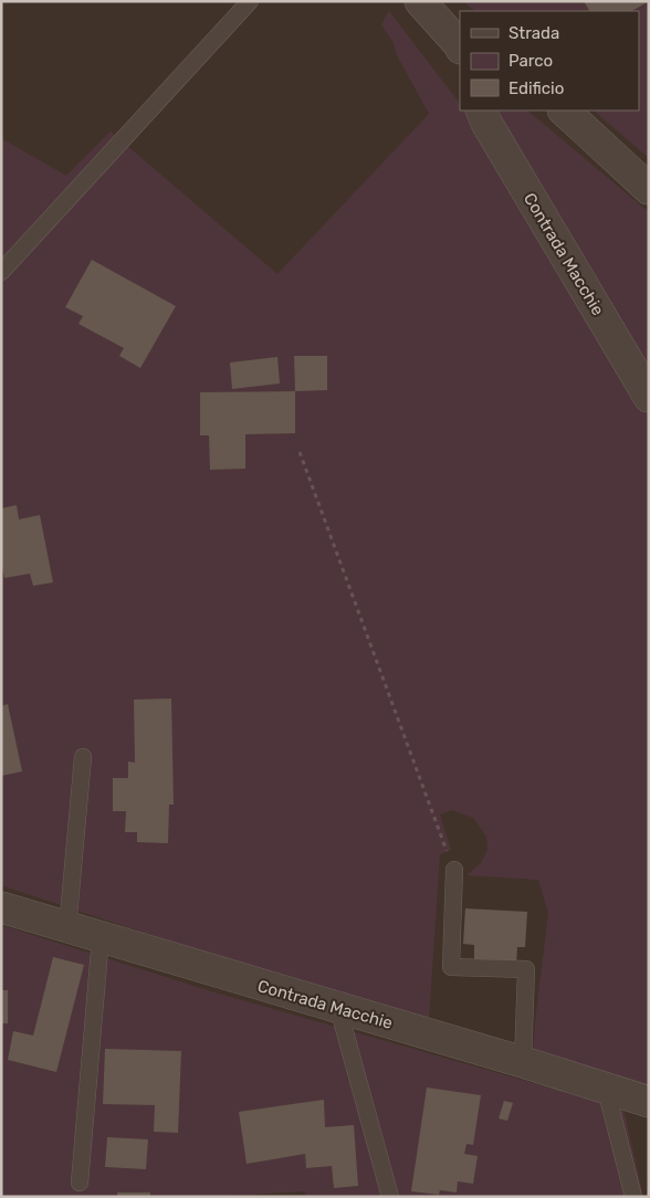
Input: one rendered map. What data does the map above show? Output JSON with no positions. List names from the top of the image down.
{
  "streets": {
    "street": ["Contrada Macchie"]
  },
  "legend": ["Strada", "Parco", "Edificio"]
}
